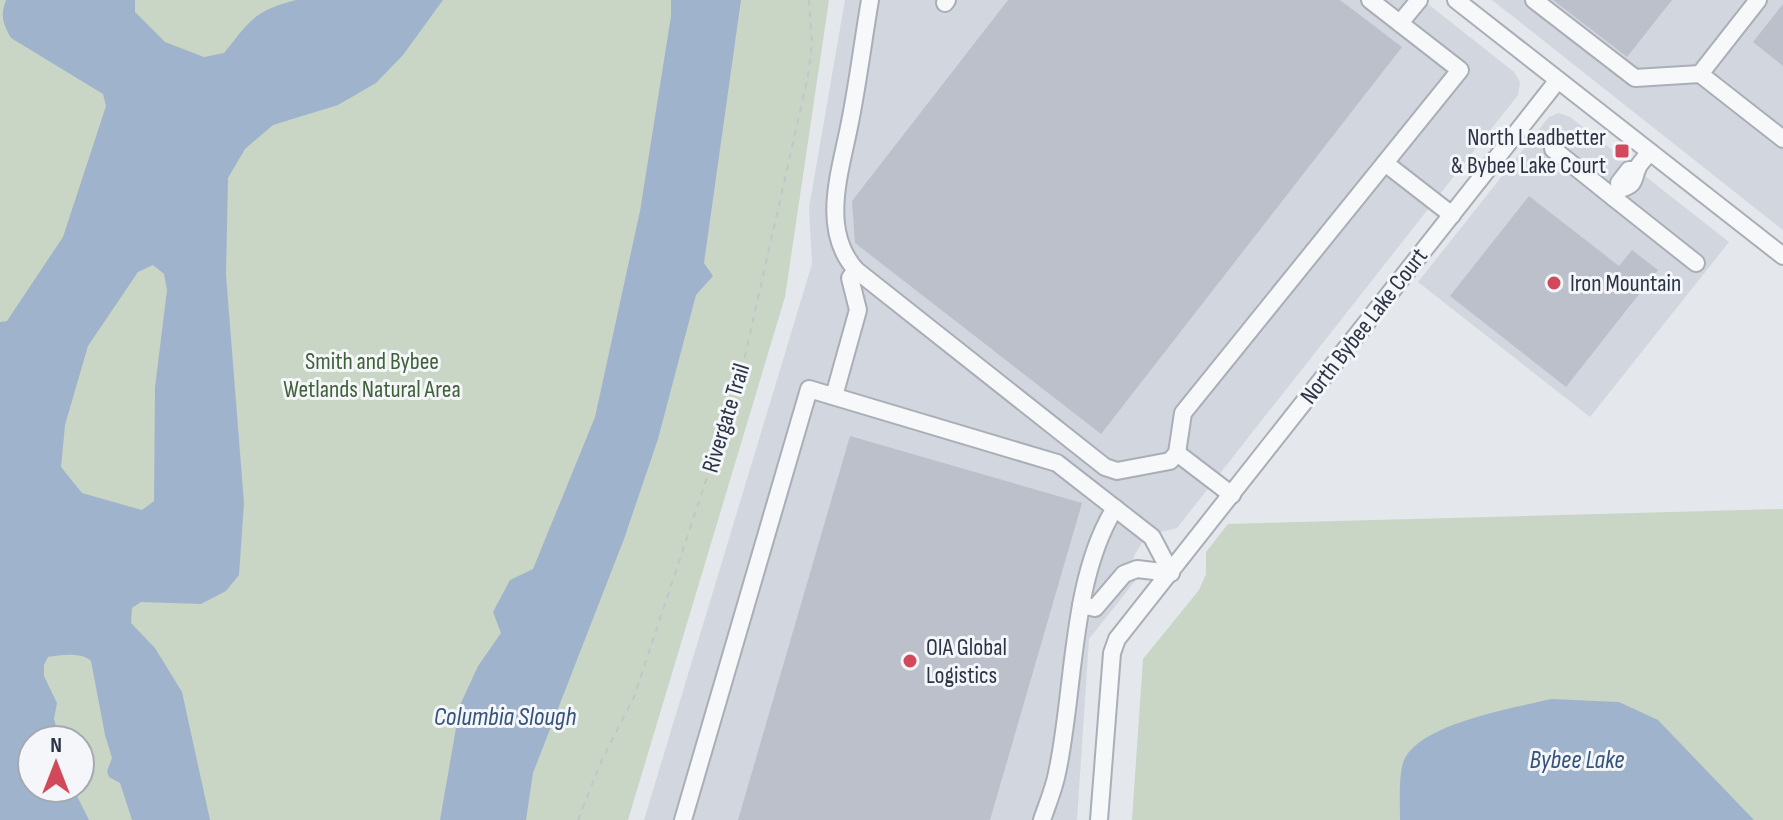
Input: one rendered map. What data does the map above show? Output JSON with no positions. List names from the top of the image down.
{
  "streets": {
    "street": ["North Bybee Lake Court"],
    "path": ["Rivergate Trail"]
  },
  "water": ["Columbia Slough", "Bybee Lake"],
  "parks": ["Smith and Bybee Wetlands Natural Area"],
  "places": {
    "transit": ["North Leadbetter & Bybee Lake Court"],
    "other": ["Iron Mountain", "OIA Global Logistics"]
  },
  "north": "top"
}
